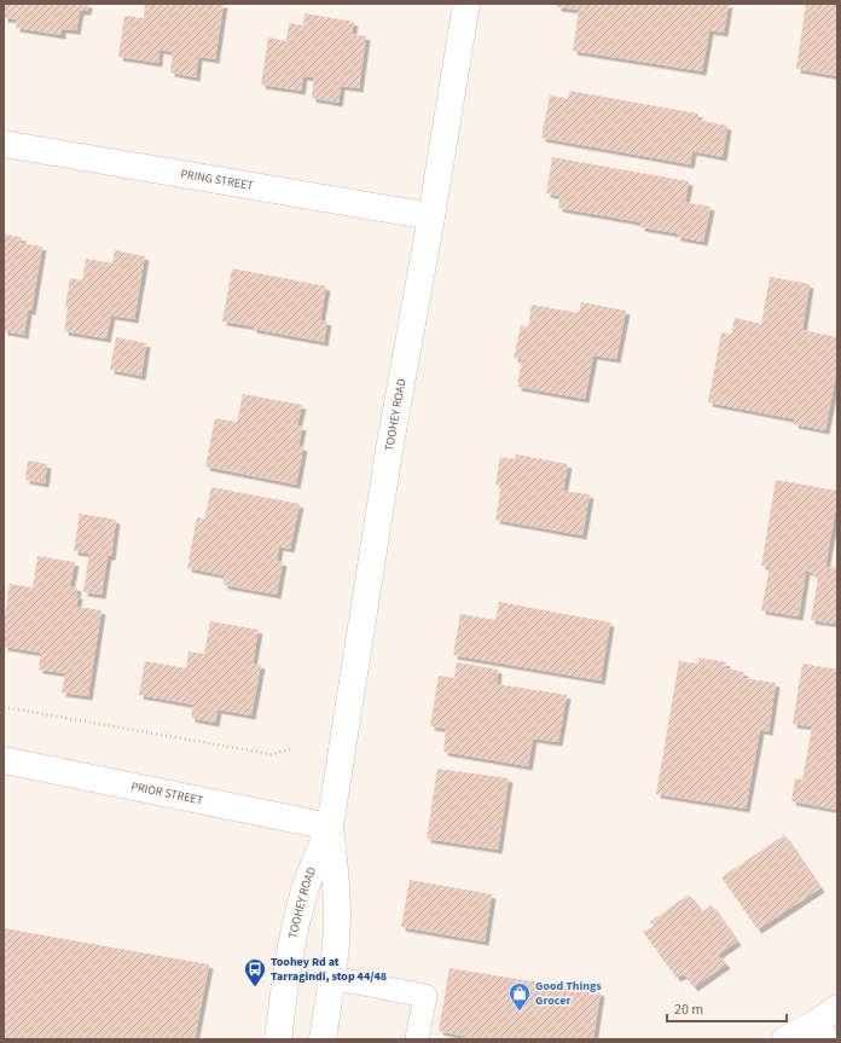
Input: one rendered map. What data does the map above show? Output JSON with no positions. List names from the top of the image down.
{
  "streets": {
    "main road": ["PRING STREET", "TOOHEY ROAD", "PRIOR STREET"]
  },
  "crossings": [
    ["PRING STREET", "TOOHEY ROAD"],
    ["TOOHEY ROAD", "PRIOR STREET"]
  ],
  "places": {
    "bus stop": ["Toohey Rd at Tarragindi, stop 44/48"],
    "shop": ["Good Things Grocer"]
  },
  "scale_bar": "20 m"
}
